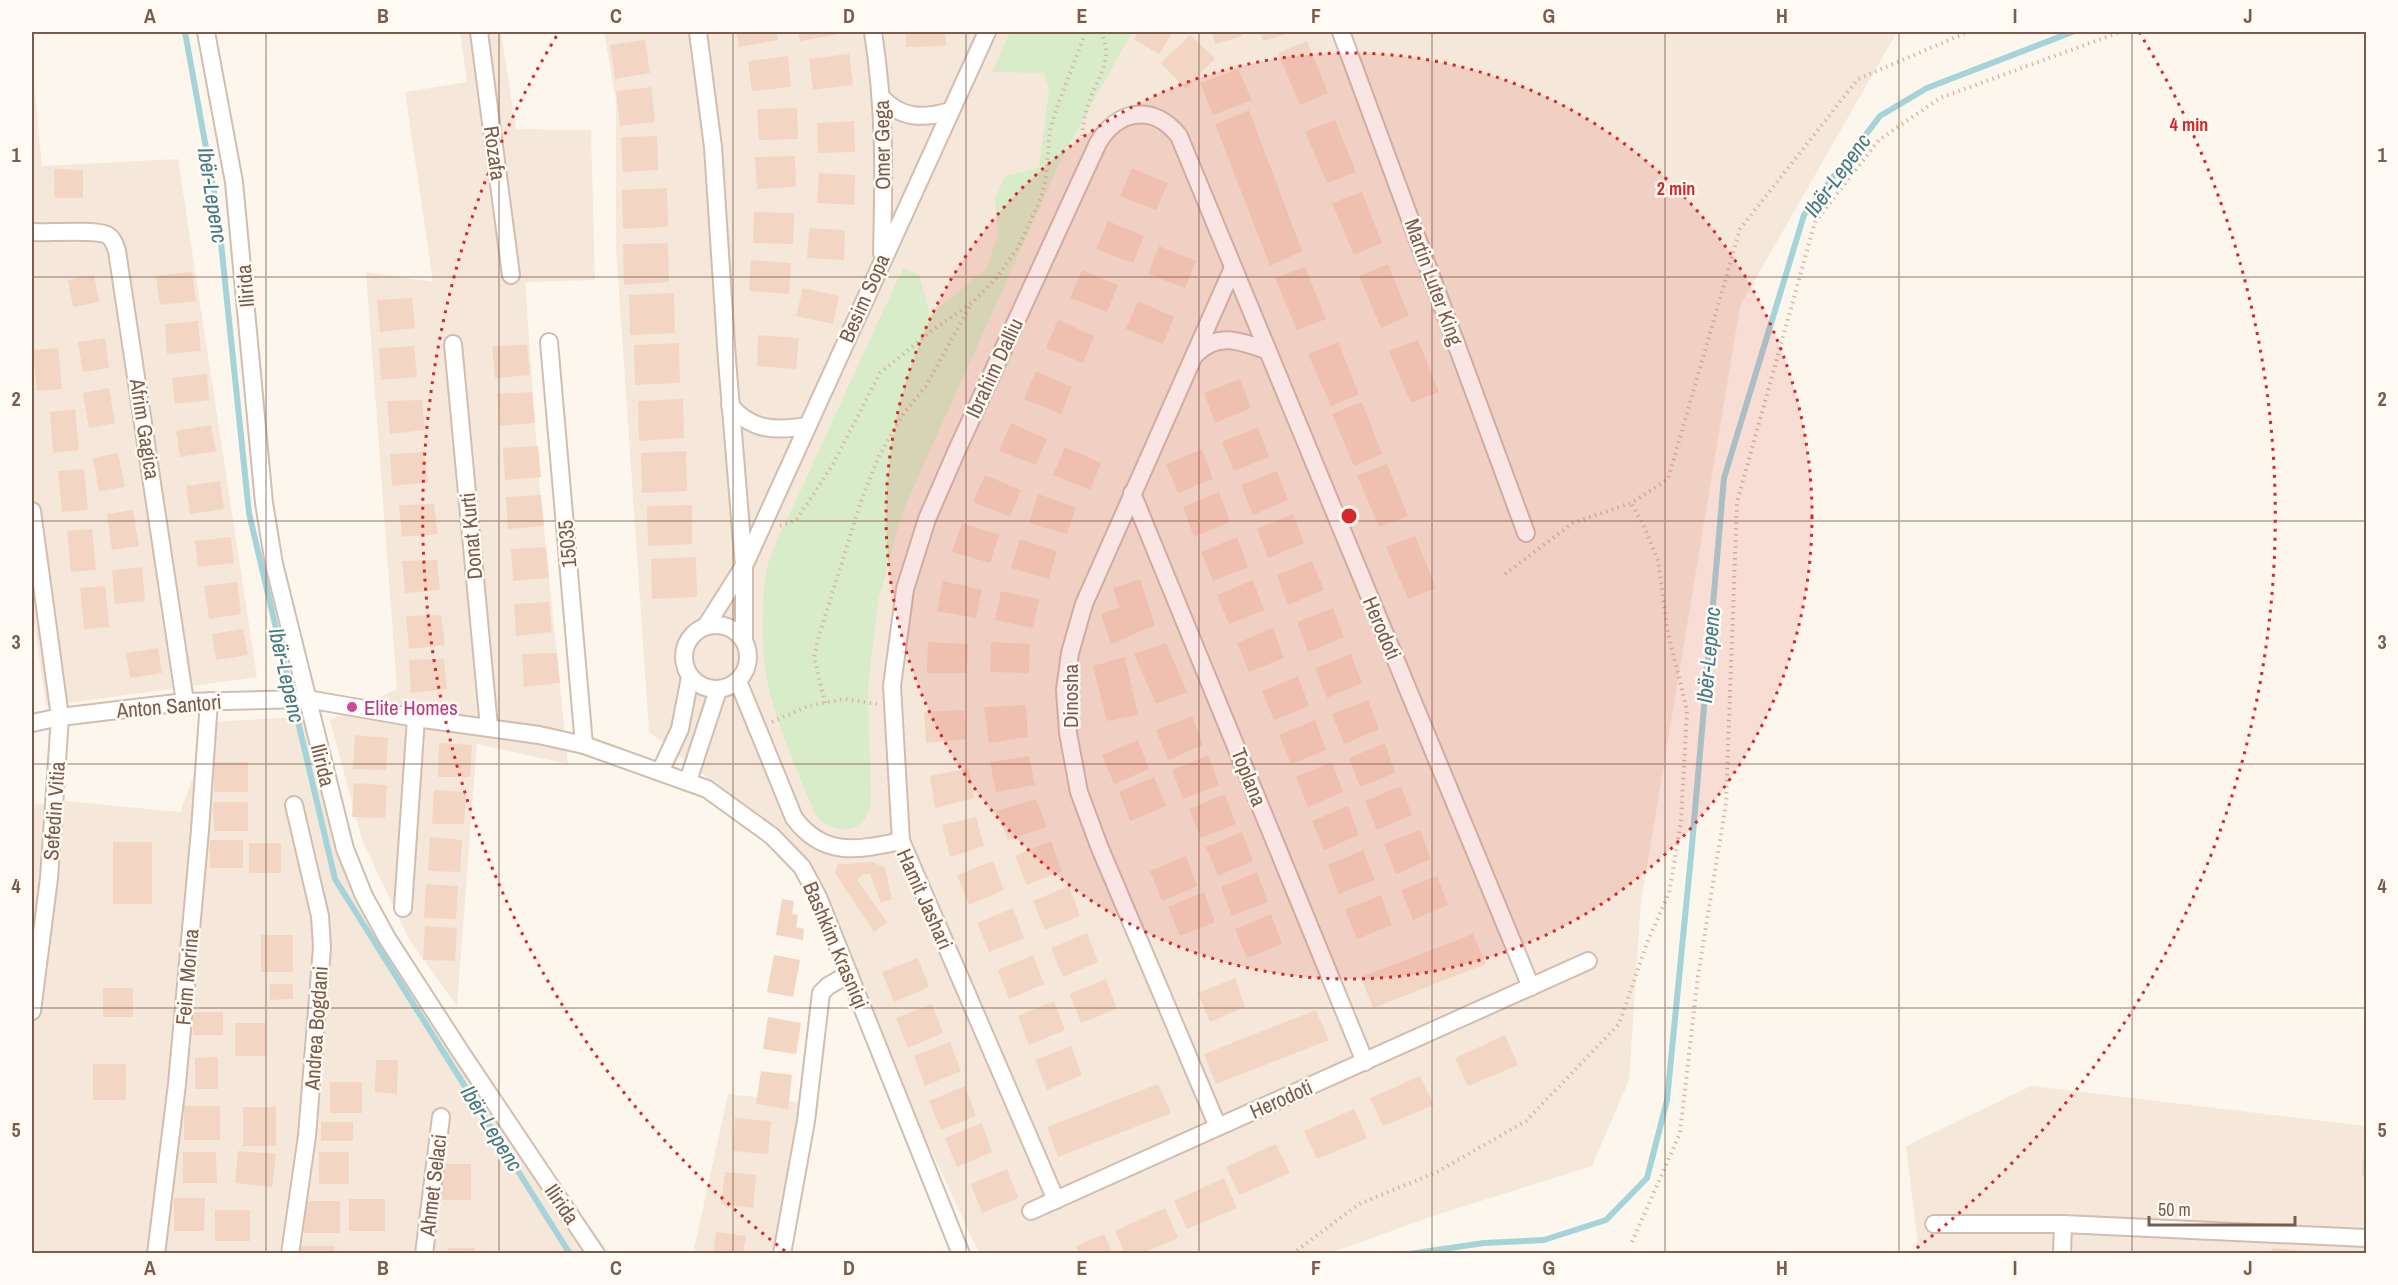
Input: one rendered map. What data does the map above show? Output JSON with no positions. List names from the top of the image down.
{
  "streets": {
    "street": [
      "Omer Gega",
      "Rozafa",
      "Martin Luter King",
      "Ilirida",
      "Besim Sopa",
      "Ibrahim Dalliu",
      "Afrim Gagica",
      "Donat Kurti",
      "15035",
      "Herodoti",
      "Dinosha",
      "Anton Santori",
      "Toplana",
      "Sefedin Vitia",
      "Hamit Jashari",
      "Bashkim Krasniqi",
      "Feim Morina",
      "Andrea Bogdani",
      "Ahmet Selaci"
    ]
  },
  "crossings": [
    ["Omer Gega", "Besim Sopa"],
    ["Ilirida", "Anton Santori"],
    ["Ilirida", "Bashkim Krasniqi"],
    ["Besim Sopa", "Hamit Jashari"],
    ["Besim Sopa", "Bashkim Krasniqi"],
    ["Ibrahim Dalliu", "Herodoti"],
    ["Ibrahim Dalliu", "Dinosha"],
    ["Ibrahim Dalliu", "Hamit Jashari"],
    ["Afrim Gagica", "Anton Santori"],
    ["Donat Kurti", "Bashkim Krasniqi"],
    ["15035", "Bashkim Krasniqi"],
    ["Herodoti", "Dinosha"],
    ["Herodoti", "Toplana"],
    ["Herodoti", "Hamit Jashari"],
    ["Dinosha", "Toplana"],
    ["Anton Santori", "Sefedin Vitia"],
    ["Anton Santori", "Bashkim Krasniqi"],
    ["Anton Santori", "Feim Morina"]
  ],
  "water": ["Ibër-Lepenc"],
  "places": ["Elite Homes"],
  "scale_bar": "50 m",
  "grid": {
    "columns": [
      "A",
      "B",
      "C",
      "D",
      "E",
      "F",
      "G",
      "H",
      "I",
      "J"
    ],
    "rows": [
      "1",
      "2",
      "3",
      "4",
      "5"
    ]
  },
  "rings": ["4 min", "2 min"]
}
